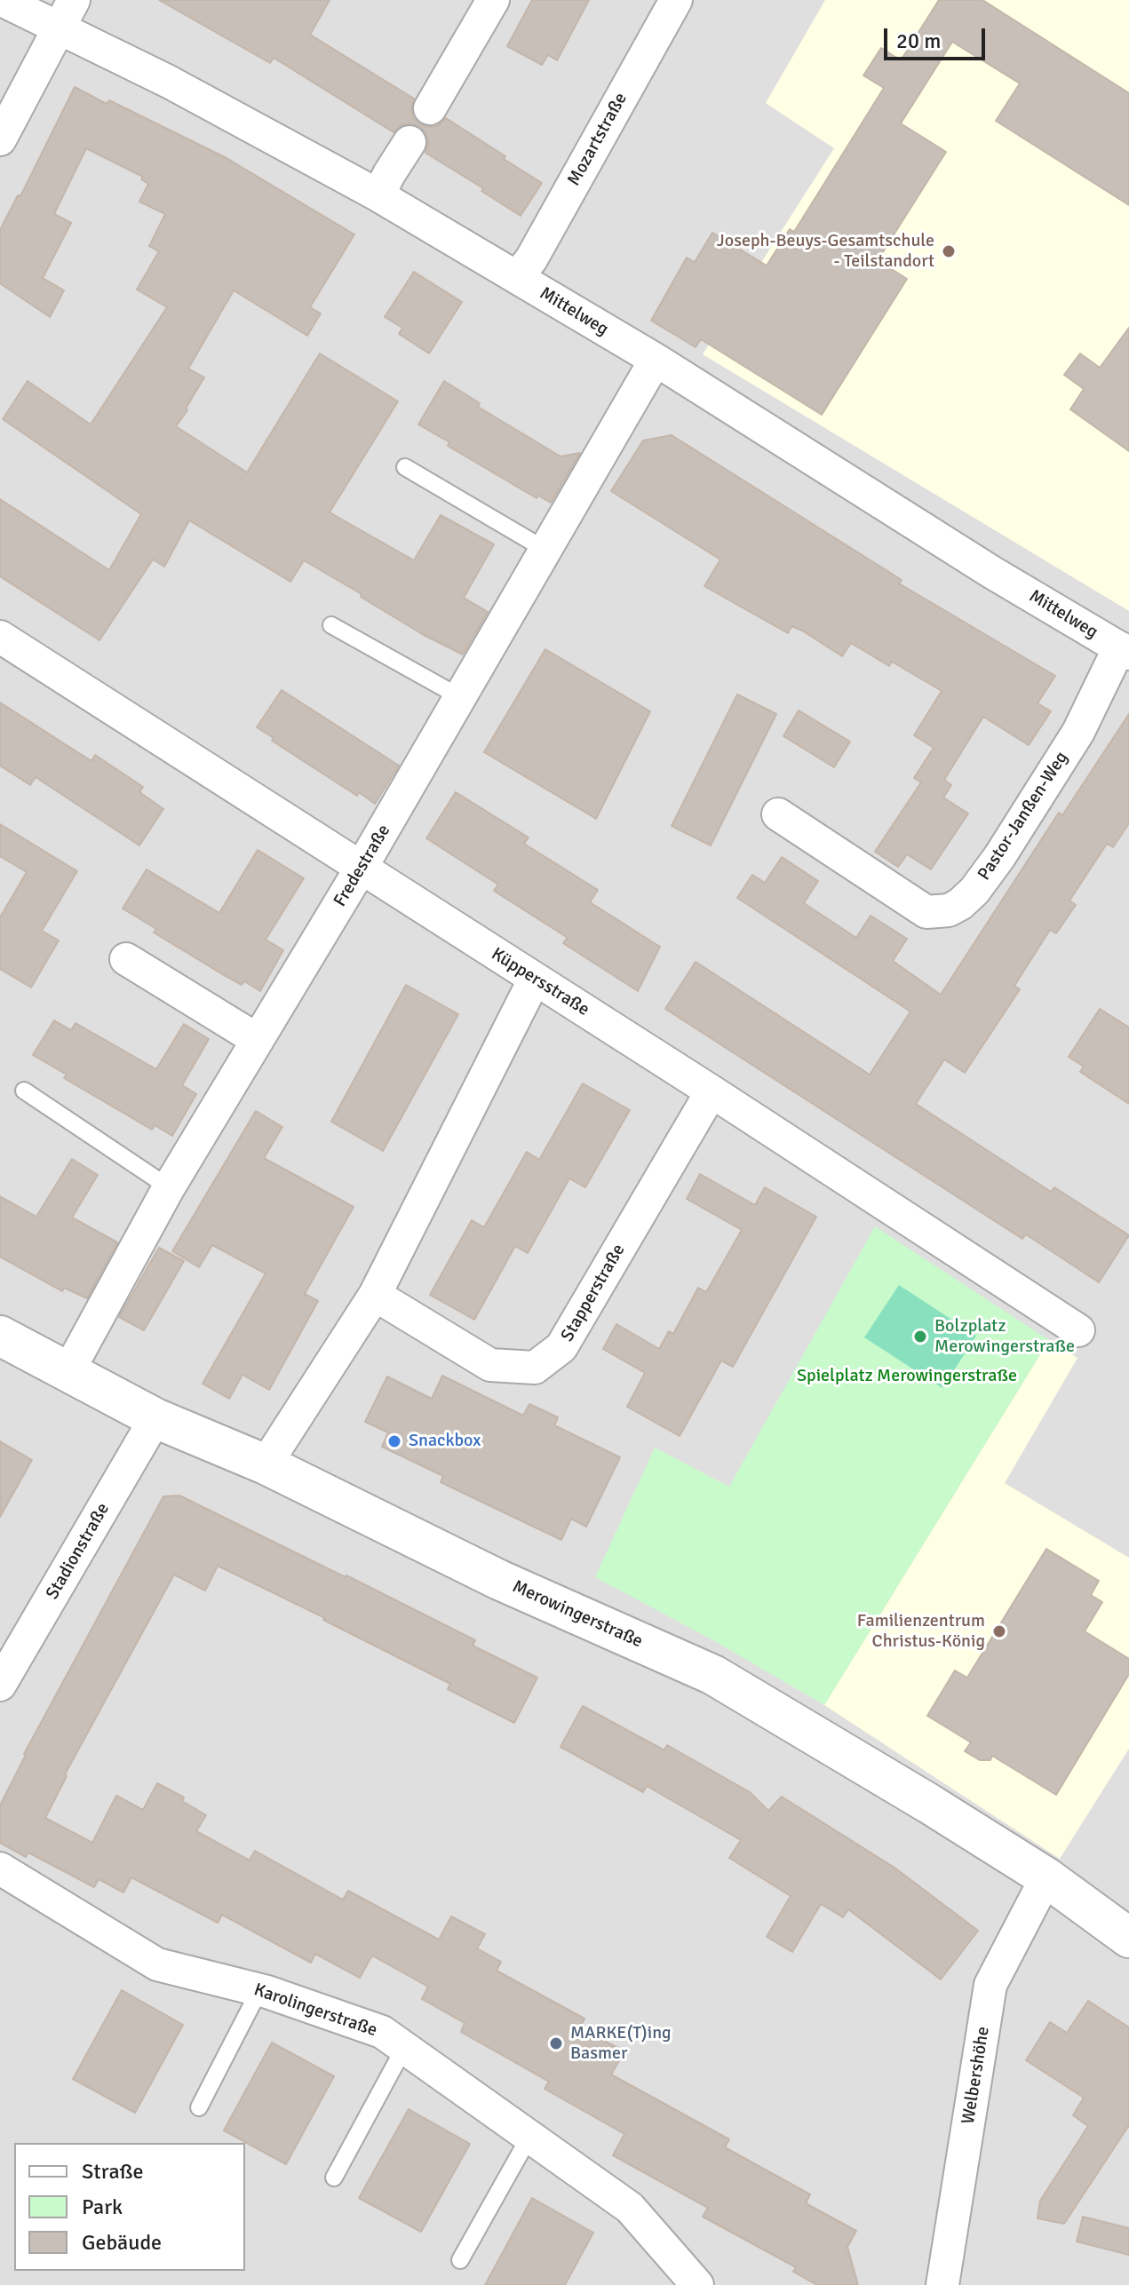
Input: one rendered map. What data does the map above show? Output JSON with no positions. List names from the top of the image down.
{
  "streets": {
    "street": [
      "Mozartstraße",
      "Mittelweg",
      "Pastor-Janßen-Weg",
      "Fredestraße",
      "Küppersstraße",
      "Stapperstraße",
      "Stadionstraße",
      "Merowingerstraße",
      "Karolingerstraße",
      "Welbershöhe"
    ]
  },
  "crossings": [
    ["Mozartstraße", "Mittelweg"],
    ["Mittelweg", "Pastor-Janßen-Weg"],
    ["Mittelweg", "Fredestraße"],
    ["Fredestraße", "Küppersstraße"],
    ["Fredestraße", "Merowingerstraße"],
    ["Küppersstraße", "Stapperstraße"],
    ["Stadionstraße", "Merowingerstraße"],
    ["Merowingerstraße", "Welbershöhe"]
  ],
  "parks": ["Spielplatz Merowingerstraße"],
  "places": [
    "Joseph-Beuys-Gesamtschule - Teilstandort",
    "Bolzplatz Merowingerstraße",
    "Snackbox",
    "Familienzentrum Christus-König",
    "MARKE(T)ing Basmer"
  ],
  "legend": ["Straße", "Park", "Gebäude"],
  "scale_bar": "20 m"
}
